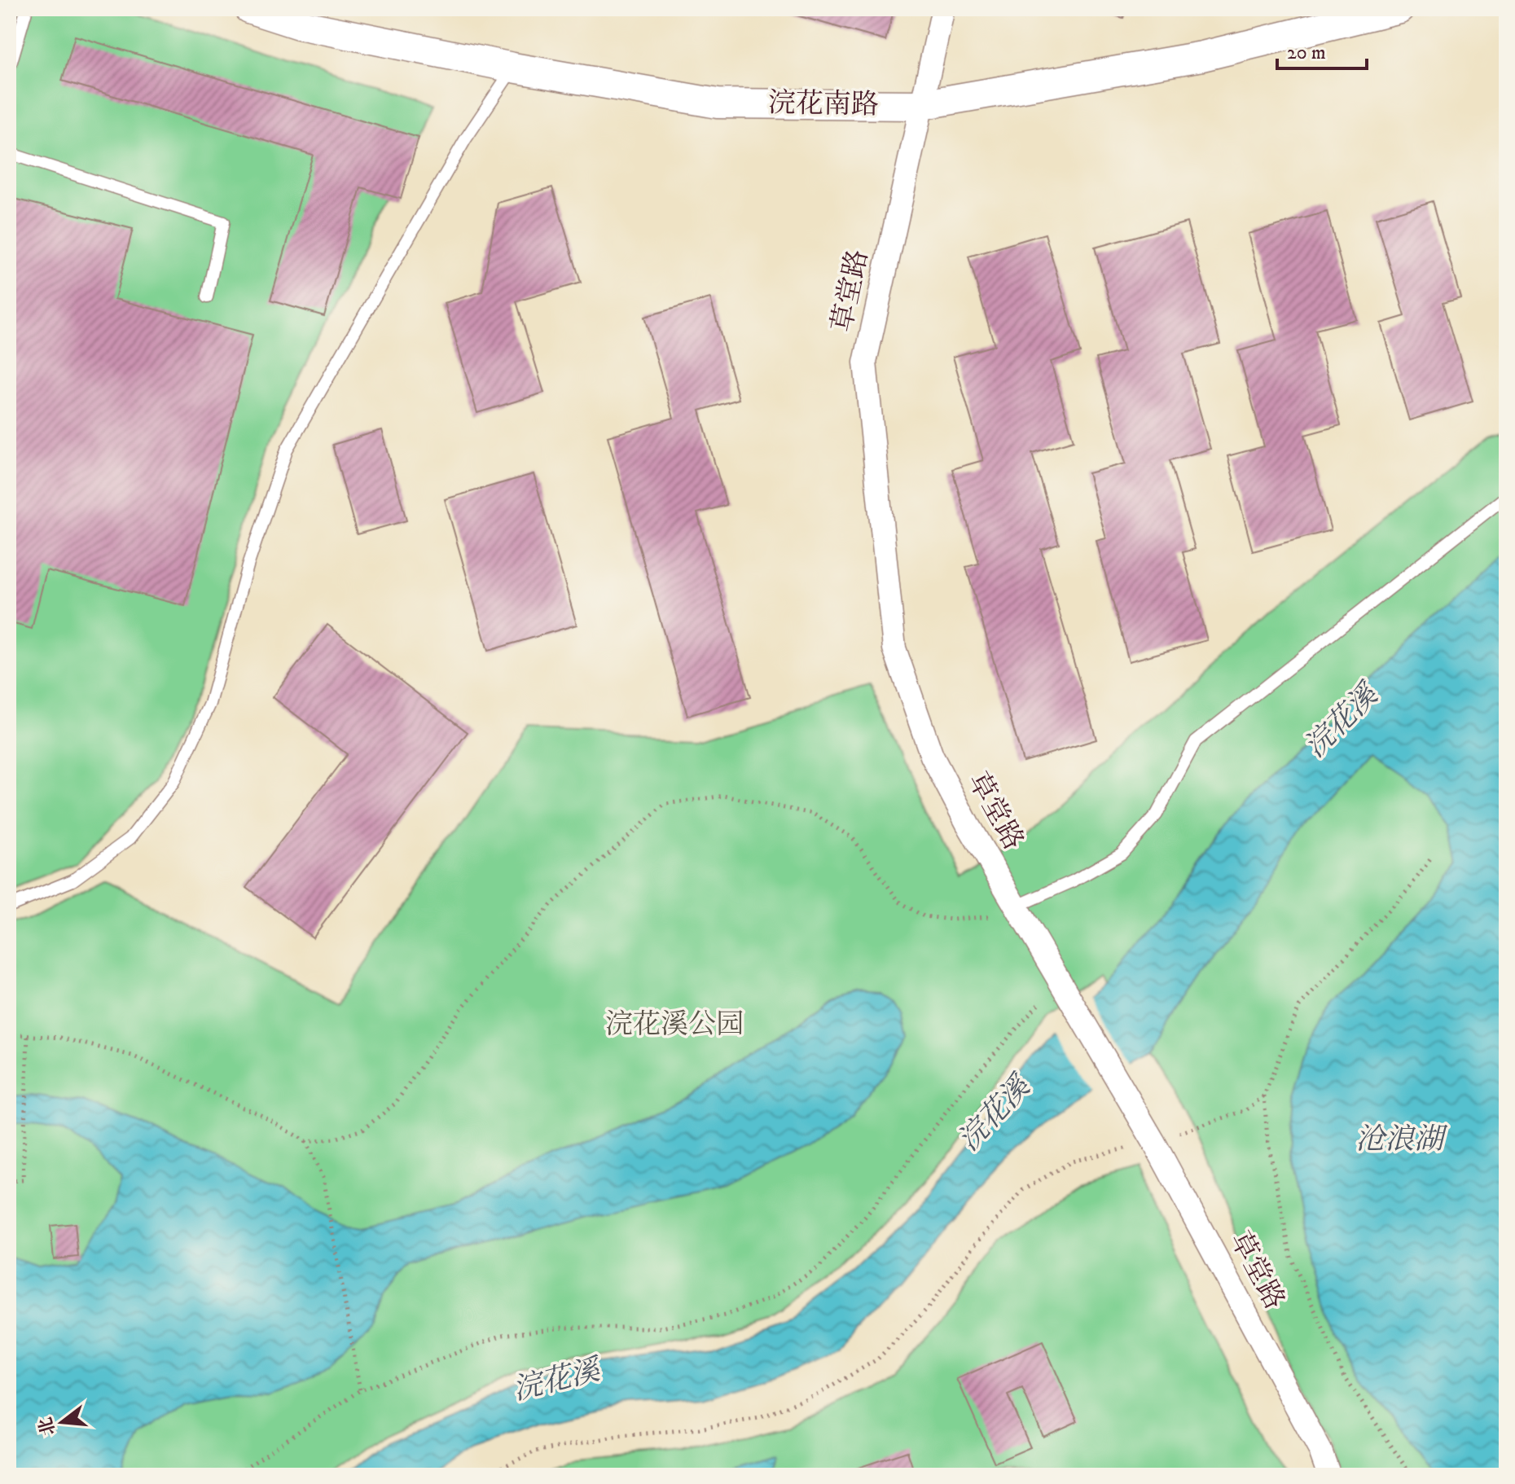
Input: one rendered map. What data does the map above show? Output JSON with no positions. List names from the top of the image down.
{
  "streets": {
    "street": ["浣花南路", "草堂路"]
  },
  "crossings": [
    ["浣花南路", "草堂路"]
  ],
  "water": ["浣花溪", "沧浪湖"],
  "parks": ["浣花溪公园"],
  "scale_bar": "20 m",
  "north": "left"
}
